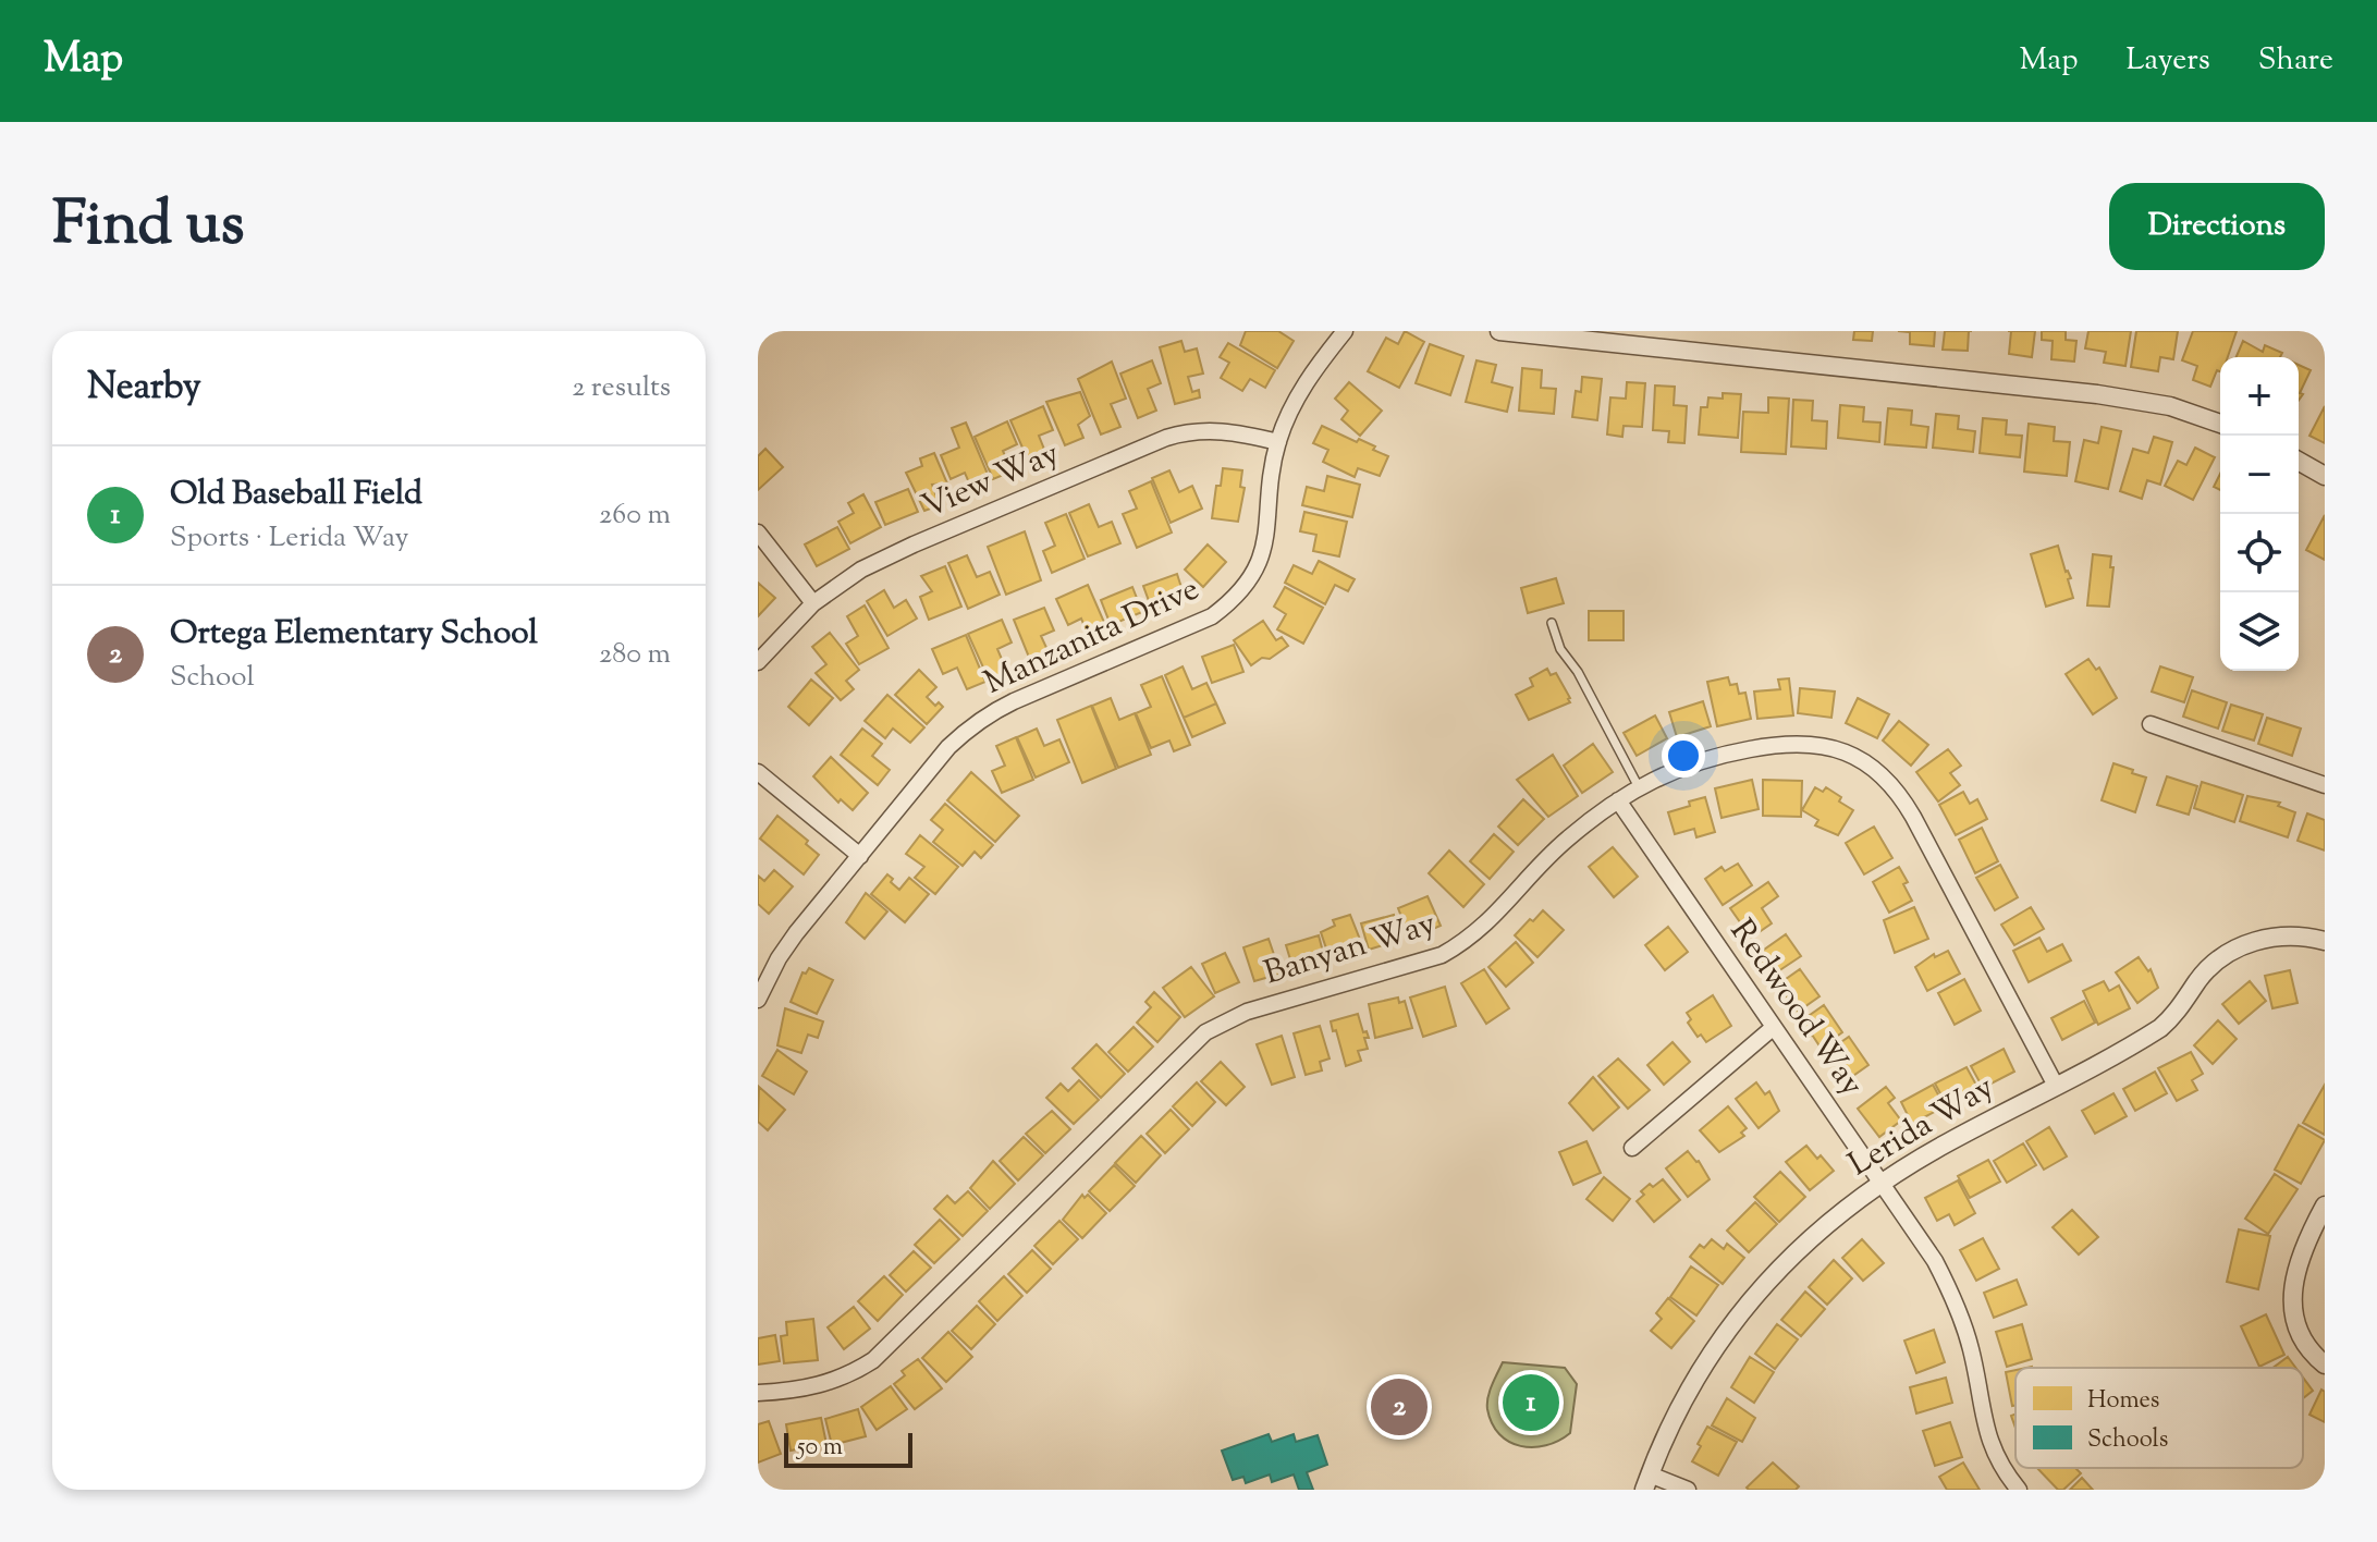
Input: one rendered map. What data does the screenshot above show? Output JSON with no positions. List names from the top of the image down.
{
  "streets": {
    "street": [
      "View Way",
      "Manzanita Drive",
      "Banyan Way",
      "Redwood Way",
      "Lerida Way"
    ]
  },
  "crossings": [
    ["View Way", "Manzanita Drive"],
    ["Banyan Way", "Redwood Way"],
    ["Banyan Way", "Lerida Way"],
    ["Redwood Way", "Lerida Way"]
  ],
  "legend": ["Homes", "Schools"],
  "scale_bar": "50 m",
  "page": {
    "header": "Map",
    "nav": ["Map", "Layers", "Share"],
    "title": "Find us",
    "buttons": "Directions",
    "heading": ["Nearby", "2 results"],
    "map_buttons": ["+", "−"],
    "list": [
      {
        "mark": "1",
        "name": "Old Baseball Field",
        "note": "Sports · Lerida Way",
        "value": "260 m"
      },
      {
        "mark": "2",
        "name": "Ortega Elementary School",
        "note": "School",
        "value": "280 m"
      }
    ],
    "pins": ["1", "2"],
    "scale": "50 m"
  }
}
